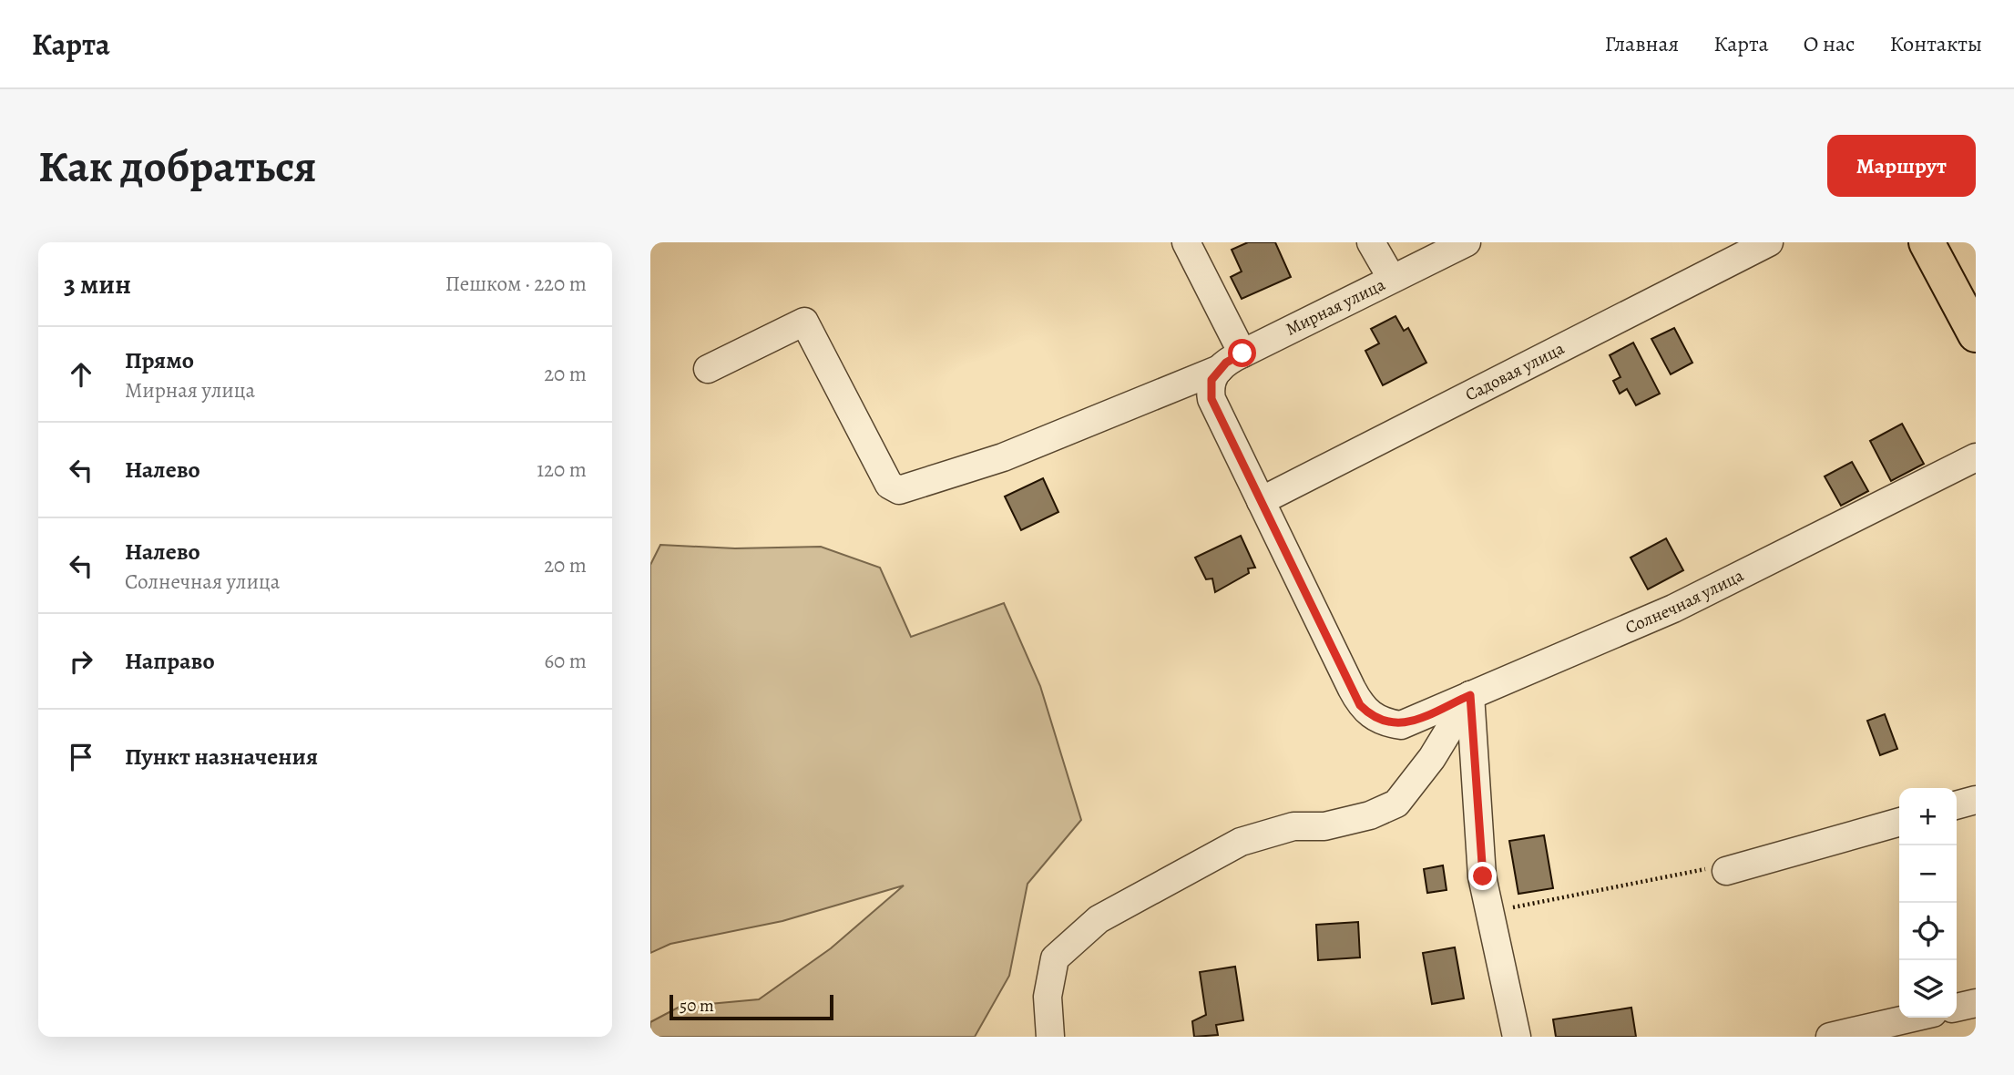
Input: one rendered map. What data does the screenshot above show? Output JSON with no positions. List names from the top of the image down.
{
  "streets": {
    "lane": ["Мирная улица", "Садовая улица", "Солнечная улица"]
  },
  "crossings": [
    ["Садовая улица", "Солнечная улица"]
  ],
  "scale_bar": "50 m",
  "page": {
    "header": "Карта",
    "nav": [
      "Главная",
      "Карта",
      "О нас",
      "Контакты"
    ],
    "buttons": "Маршрут",
    "title": "Как добраться",
    "heading": ["3 мин", "Пешком · 220 m"],
    "list": [
      ["Прямо", "Мирная улица", "20 m"],
      ["Налево", "120 m"],
      ["Налево", "Солнечная улица", "20 m"],
      ["Направо", "60 m"],
      "Пункт назначения"
    ],
    "map_buttons": ["+", "−"],
    "scale": "50 m"
  }
}
